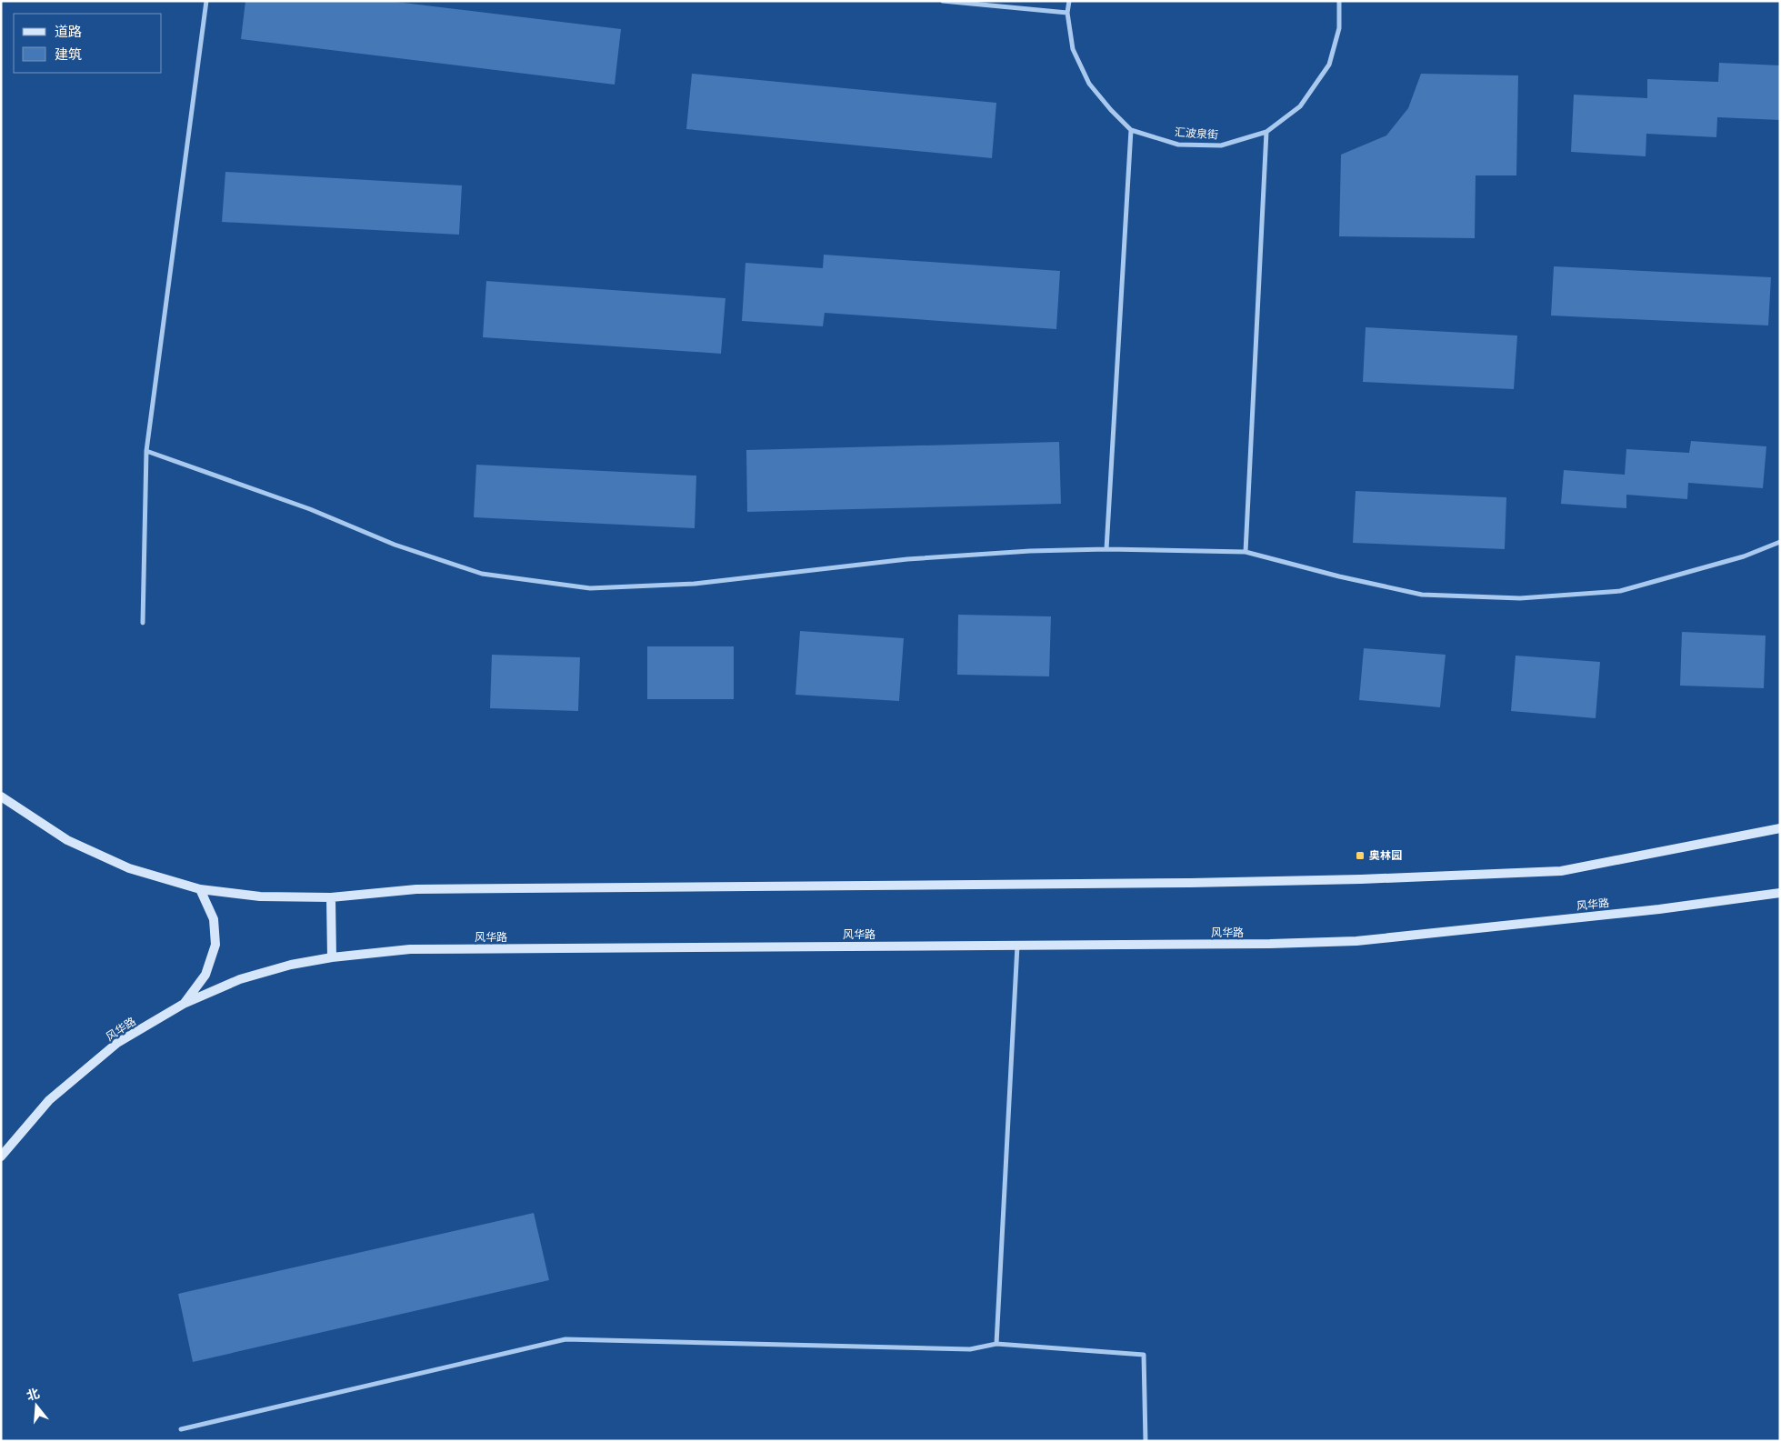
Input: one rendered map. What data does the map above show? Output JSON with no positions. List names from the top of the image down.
{
  "streets": {
    "street": ["汇波泉街", "风华路"]
  },
  "places": {
    "transit": ["奥林园"]
  },
  "legend": ["道路", "建筑"],
  "north": "top"
}
